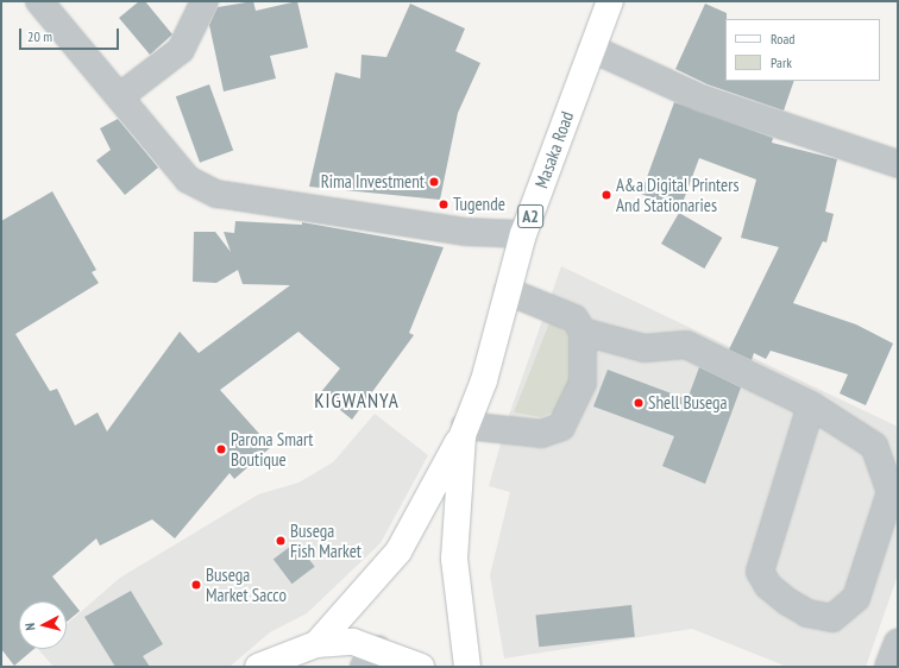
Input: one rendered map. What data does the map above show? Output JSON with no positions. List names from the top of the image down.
{
  "streets": {
    "main road": ["Masaka Road", "A2"]
  },
  "crossings": [
    ["Masaka Road", "A2"]
  ],
  "districts": ["KIGWANYA"],
  "places": [
    "Rima Investment",
    "A&a Digital Printers And Stationaries",
    "Tugende",
    "Shell Busega",
    "Parona Smart Boutique",
    "Busega Fish Market",
    "Busega Market Sacco"
  ],
  "legend": ["Road", "Park"],
  "scale_bar": "20 m",
  "north": "left"
}
